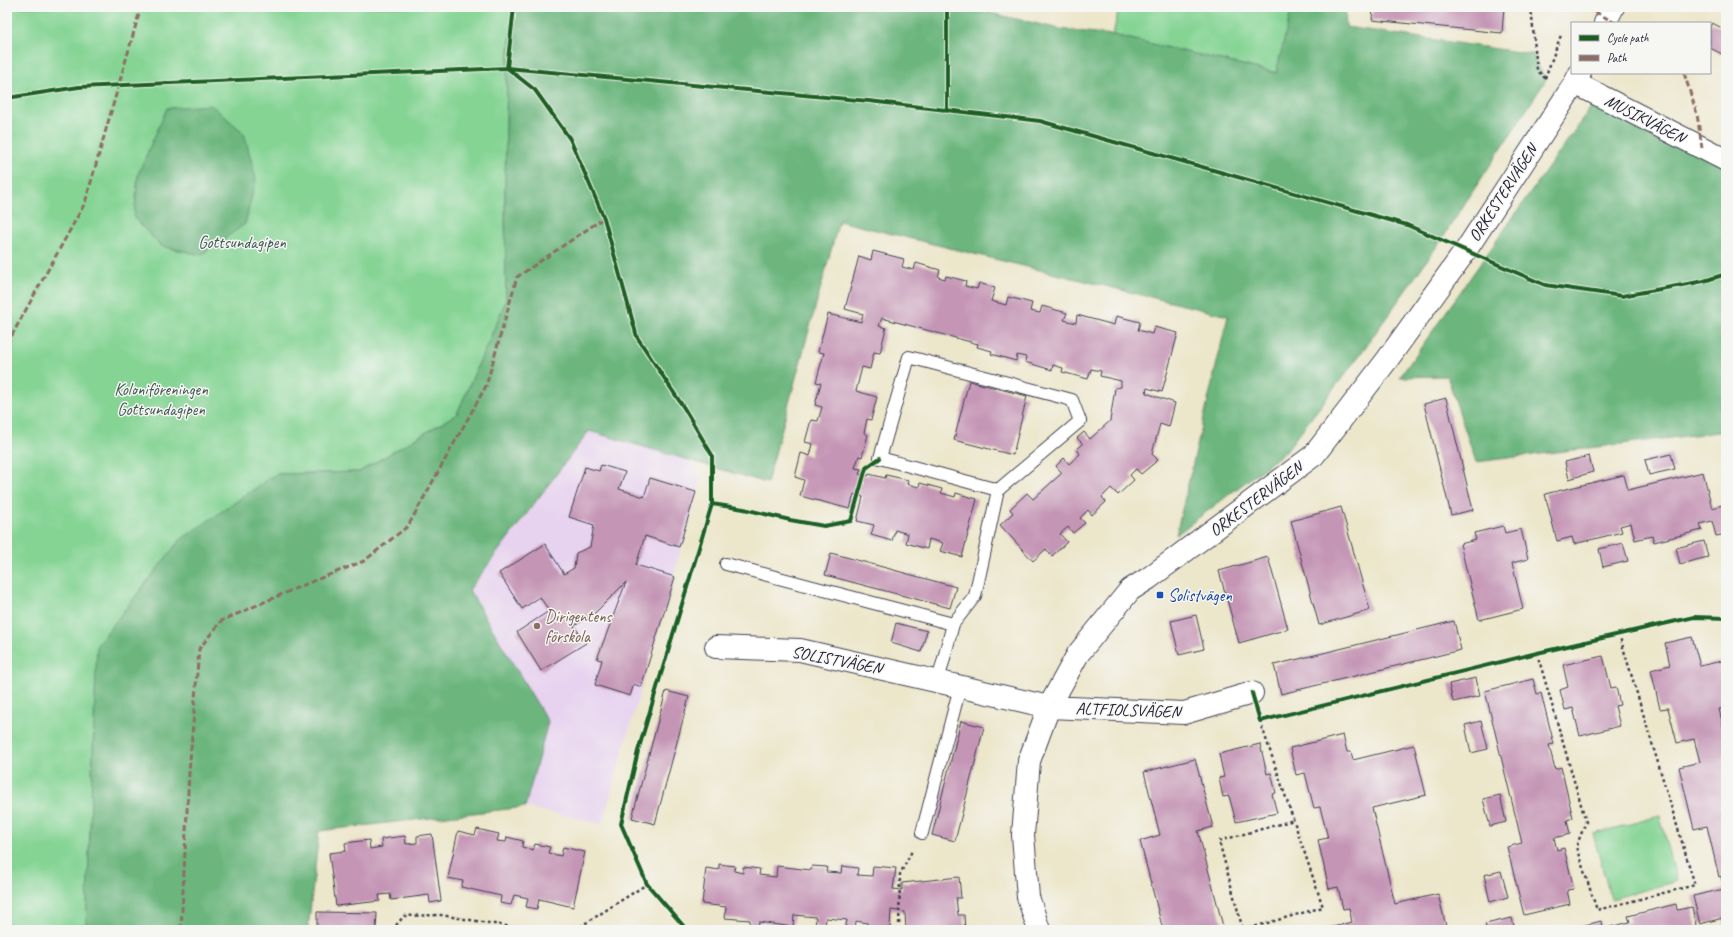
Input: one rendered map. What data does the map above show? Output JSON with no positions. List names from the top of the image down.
{
  "streets": {
    "street": [
      "MUSIKVÄGEN",
      "ORKESTERVÄGEN",
      "SOLISTVÄGEN",
      "ALTFIOLSVÄGEN"
    ]
  },
  "crossings": [
    ["MUSIKVÄGEN", "ORKESTERVÄGEN"],
    ["ORKESTERVÄGEN", "SOLISTVÄGEN"],
    ["ORKESTERVÄGEN", "ALTFIOLSVÄGEN"],
    ["SOLISTVÄGEN", "ALTFIOLSVÄGEN"]
  ],
  "parks": ["Gottsundagipen", "Koloniföreningen Gottsundagipen"],
  "places": {
    "transit": ["Solistvägen"],
    "other": ["Dirigentens förskola"]
  },
  "legend": ["Cycle path", "Path"]
}
